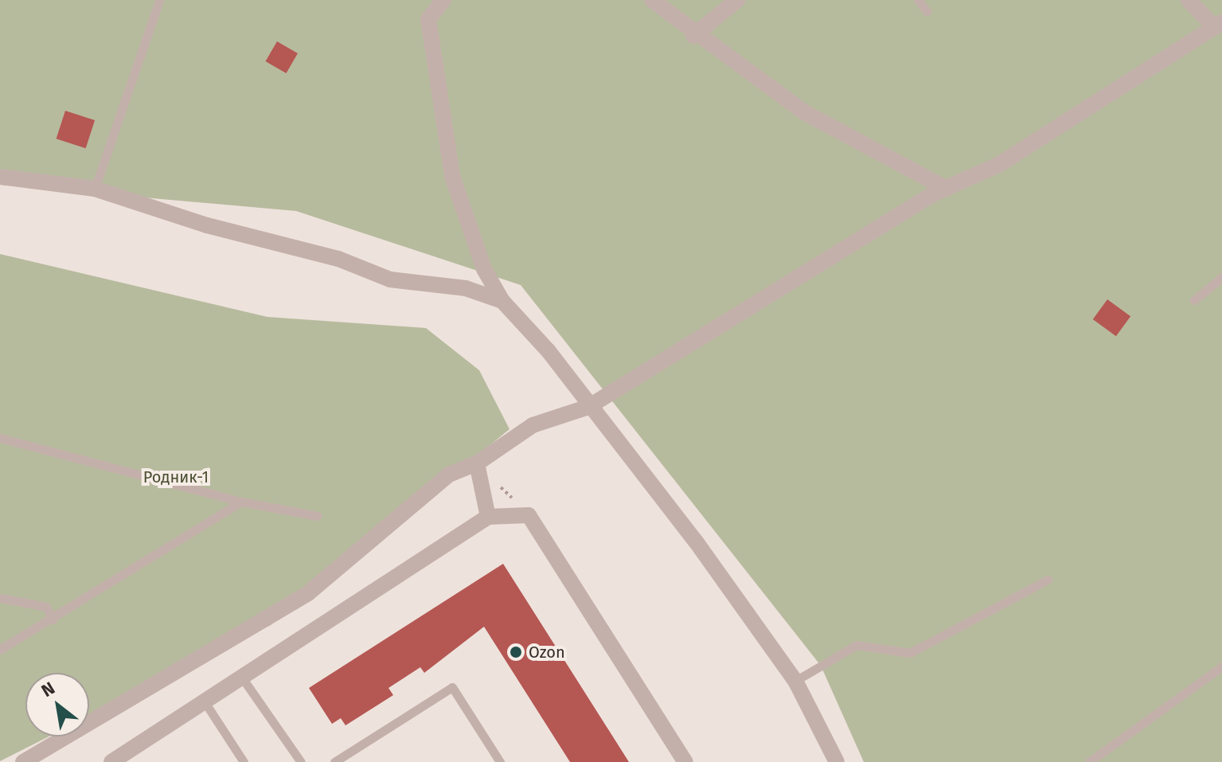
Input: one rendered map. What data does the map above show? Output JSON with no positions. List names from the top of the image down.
{
  "parks": ["Родник-1"],
  "places": ["Ozon"],
  "north": "top left"
}
